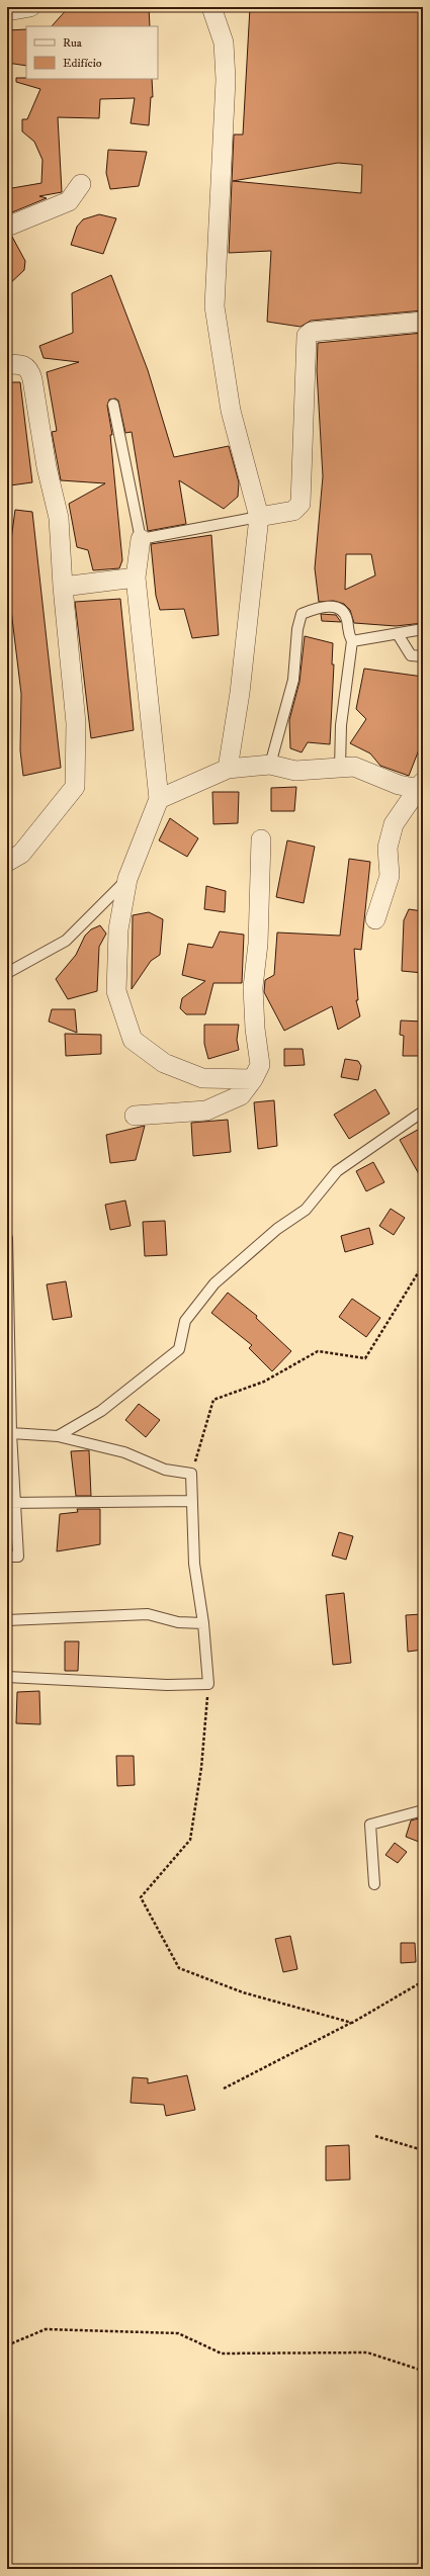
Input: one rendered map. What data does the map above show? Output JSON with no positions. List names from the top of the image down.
{
  "legend": ["Rua", "Edifício"]
}
